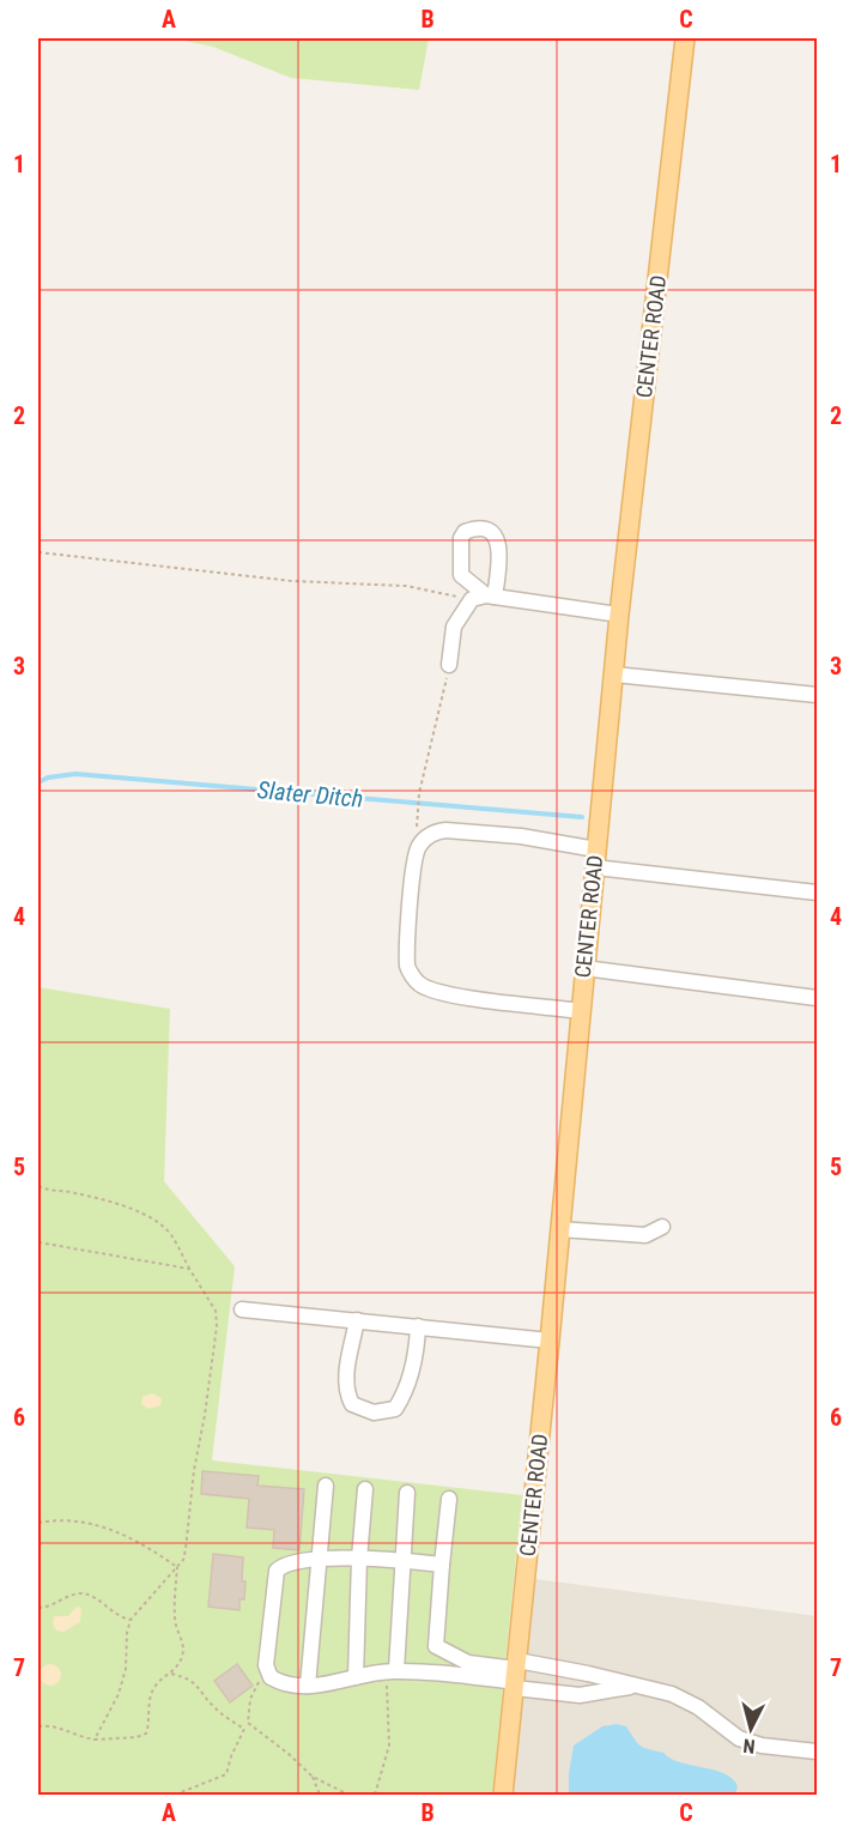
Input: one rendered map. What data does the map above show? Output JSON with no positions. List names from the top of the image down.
{
  "streets": {
    "main road": ["CENTER ROAD"]
  },
  "water": ["Slater Ditch"],
  "north": "bottom",
  "grid": {
    "columns": ["A", "B", "C"],
    "rows": [
      "1",
      "2",
      "3",
      "4",
      "5",
      "6",
      "7"
    ]
  }
}
